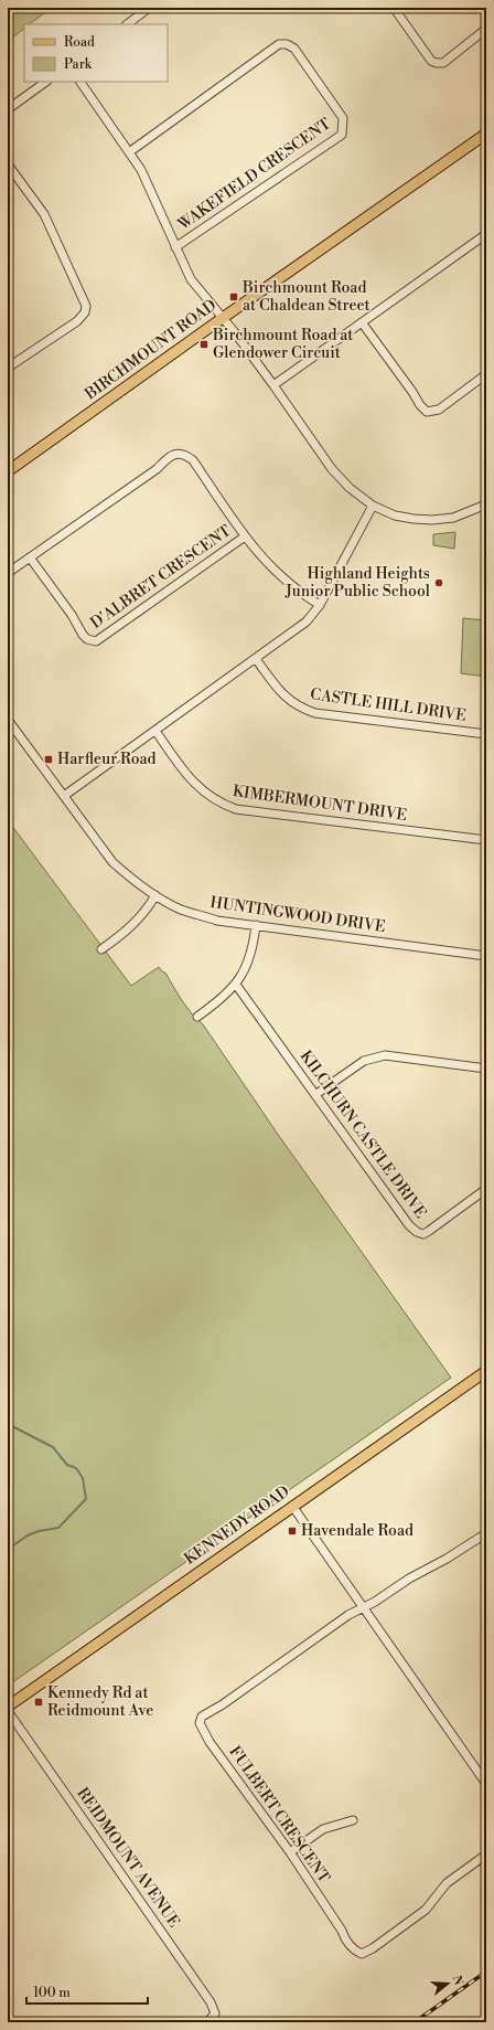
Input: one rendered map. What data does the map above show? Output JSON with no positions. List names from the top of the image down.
{
  "streets": {
    "main road": ["BIRCHMOUNT ROAD", "KENNEDY ROAD"],
    "street": [
      "WAKEFIELD CRESCENT",
      "D'ALBRET CRESCENT",
      "CASTLE HILL DRIVE",
      "KIMBERMOUNT DRIVE",
      "HUNTINGWOOD DRIVE",
      "KILCHURN CASTLE DRIVE",
      "FULBERT CRESCENT",
      "REIDMOUNT AVENUE"
    ]
  },
  "places": {
    "transit": [
      "Birchmount Road at Chaldean Street",
      "Birchmount Road at Glendower Circuit",
      "Harfleur Road",
      "Havendale Road",
      "Kennedy Rd at Reidmount Ave"
    ],
    "other": ["Highland Heights Junior Public School"]
  },
  "legend": ["Road", "Park"],
  "scale_bar": "100 m",
  "north": "right"
}
